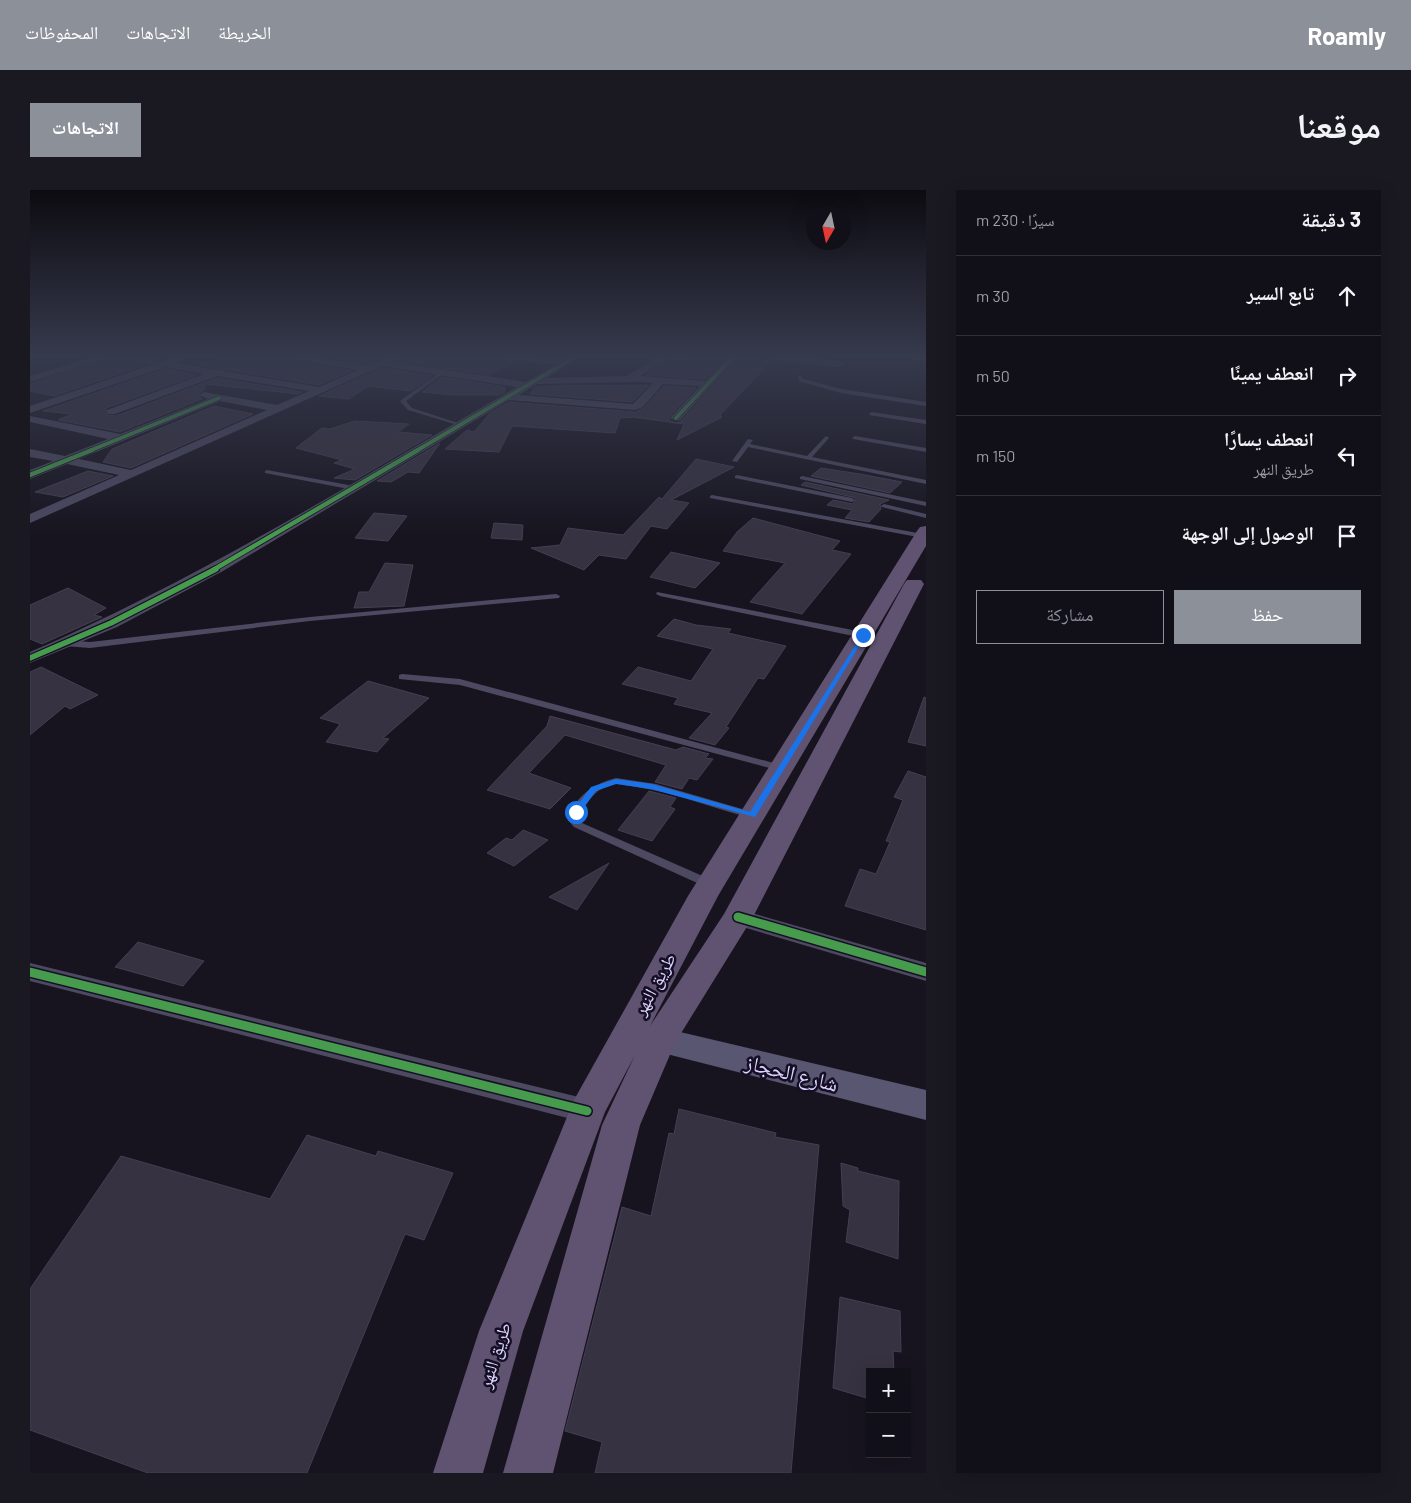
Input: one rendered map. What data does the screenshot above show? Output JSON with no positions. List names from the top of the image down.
{
  "streets": {
    "main road": ["طريق النهر", "شارع الحجاز"]
  },
  "crossings": [
    ["طريق النهر", "شارع الحجاز"]
  ],
  "north": "bottom",
  "page": {
    "header": "Roamly",
    "nav": ["الخريطة", "الاتجاهات", "المحفوظات"],
    "title": "موقعنا",
    "buttons": [
      "الاتجاهات",
      ["حفظ", "مشاركة"]
    ],
    "heading": ["3 دقيقة", "سيرًا · 230 m"],
    "list": [
      ["تابع السير", "30 m"],
      ["انعطف يمينًا", "50 m"],
      ["انعطف يسارًا", "طريق النهر", "150 m"],
      "الوصول إلى الوجهة"
    ],
    "map_buttons": ["+", "−"]
  }
}
